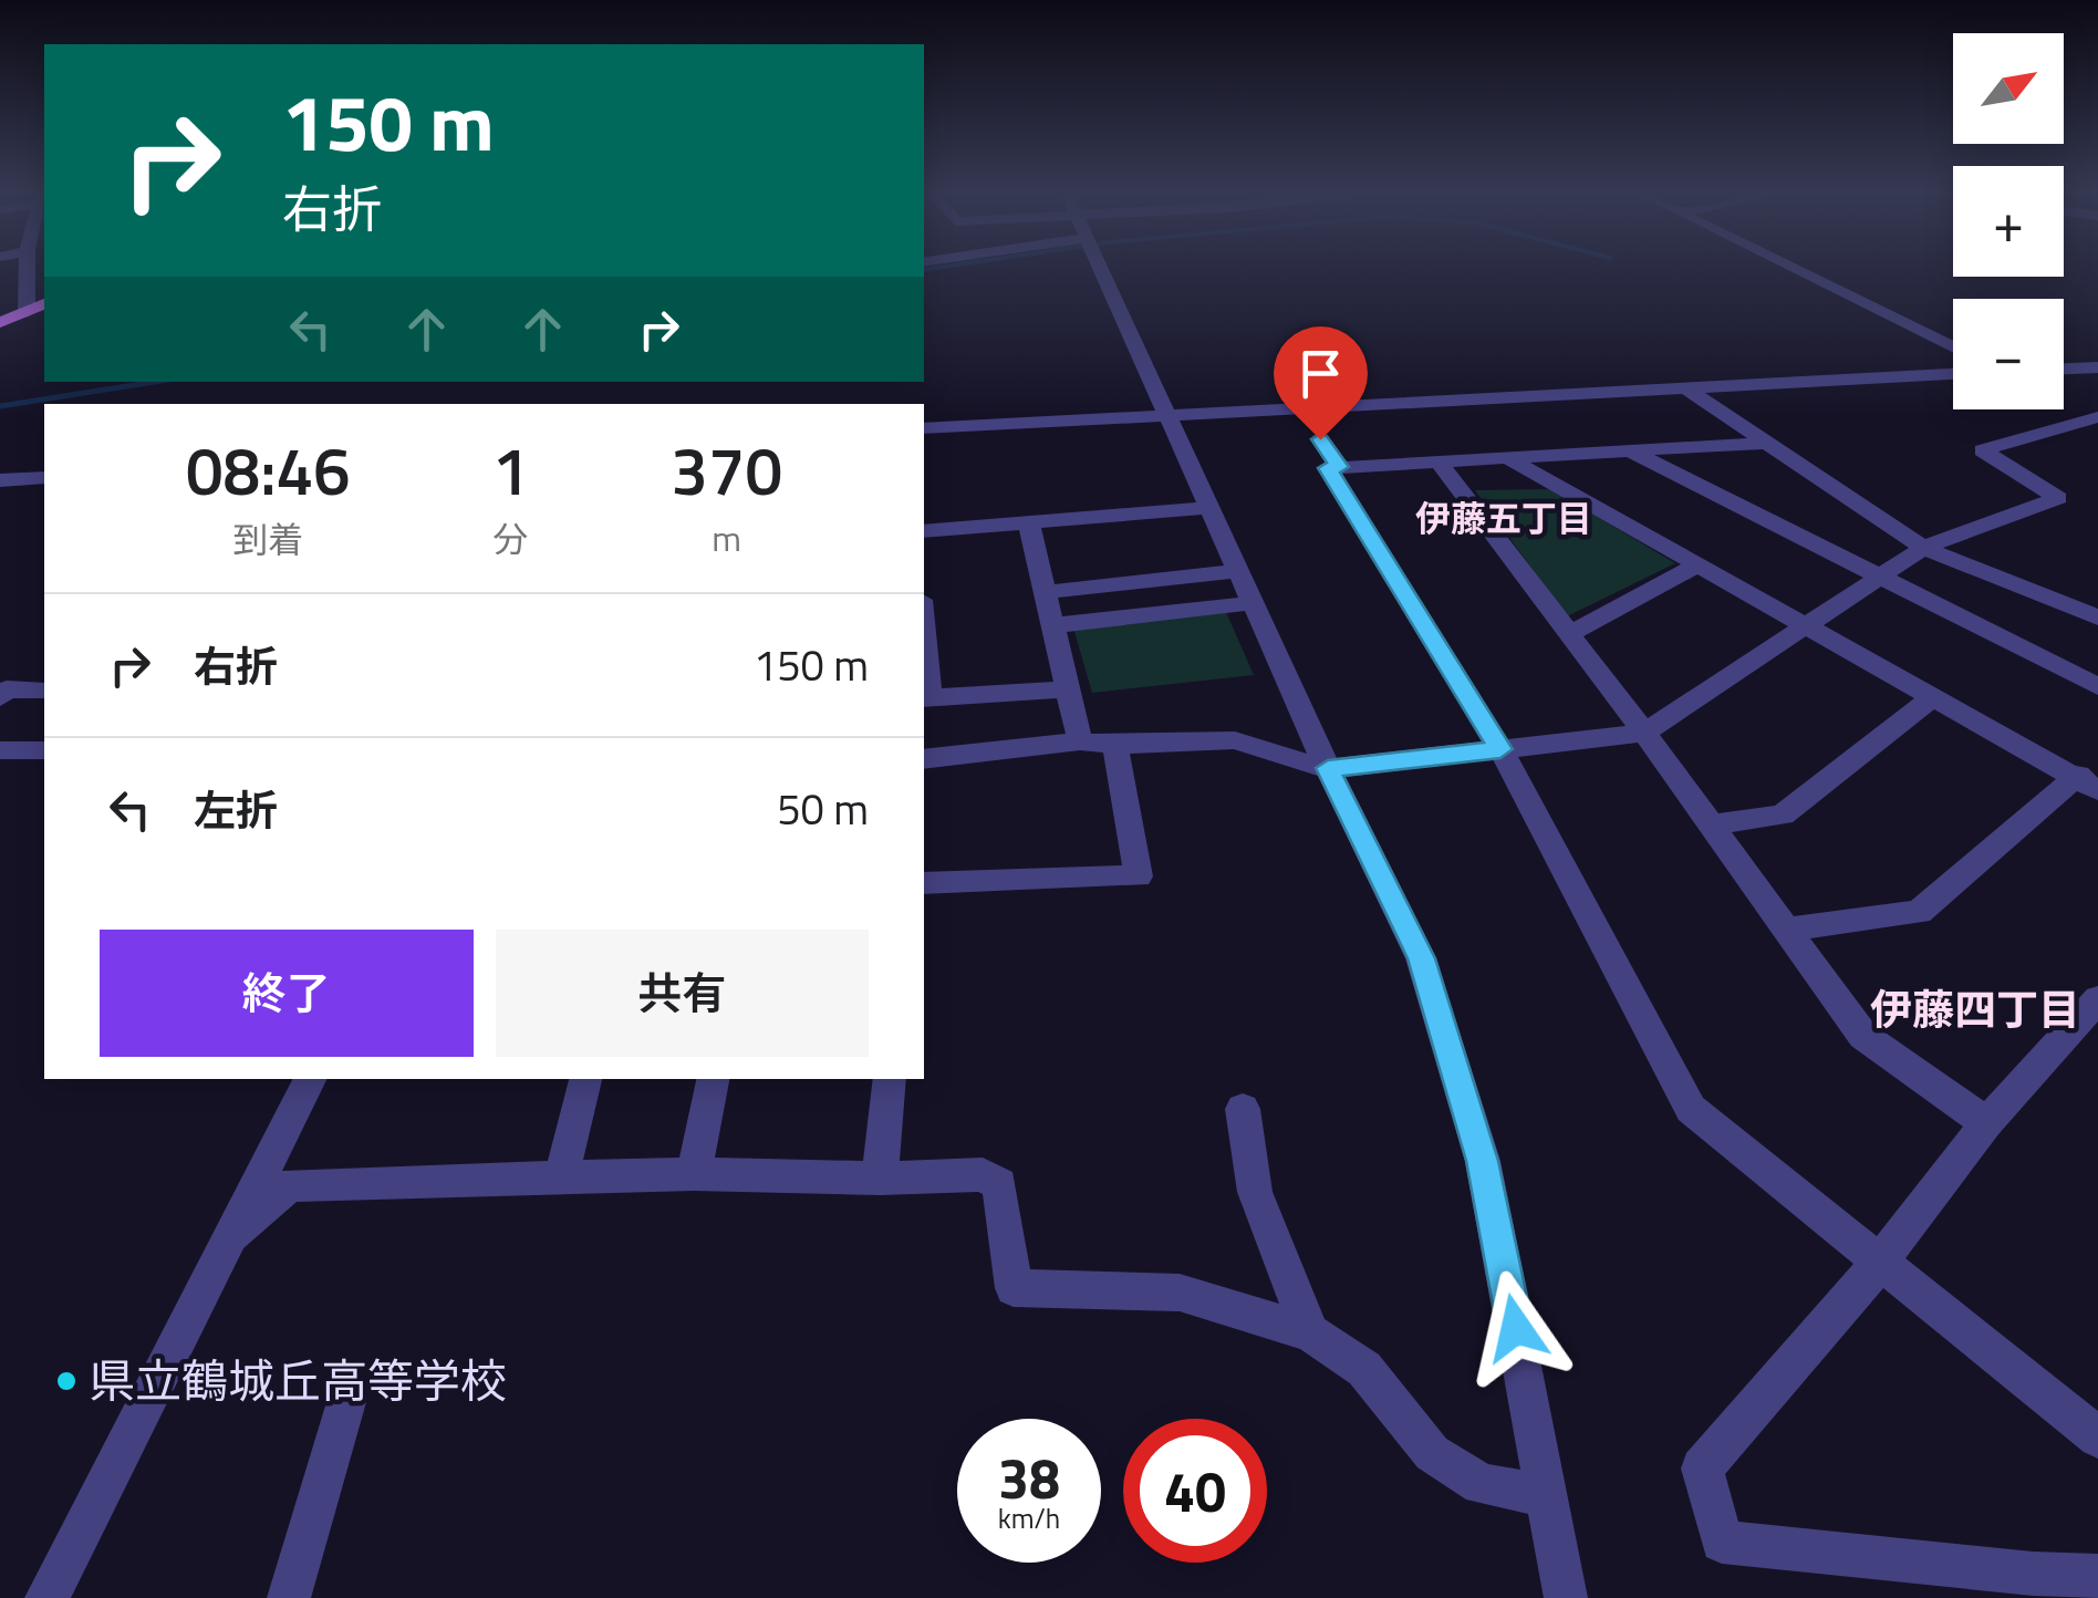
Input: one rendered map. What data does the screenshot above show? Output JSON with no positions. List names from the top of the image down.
{
  "districts": ["伊藤五丁目", "伊藤四丁目"],
  "places": ["県立鶴城丘高等学校"],
  "north": "top right",
  "page": {
    "map_buttons": ["+", "−"],
    "turn": ["150 m", "右折"],
    "eta": [
      "08:46",
      "到着",
      "1",
      "分",
      "370",
      "m"
    ],
    "list": [
      {
        "name": "右折",
        "value": "150 m"
      },
      {
        "name": "左折",
        "value": "50 m"
      }
    ],
    "buttons": ["終了", "共有"],
    "speed": "38 km/h",
    "limit": "40"
  }
}
